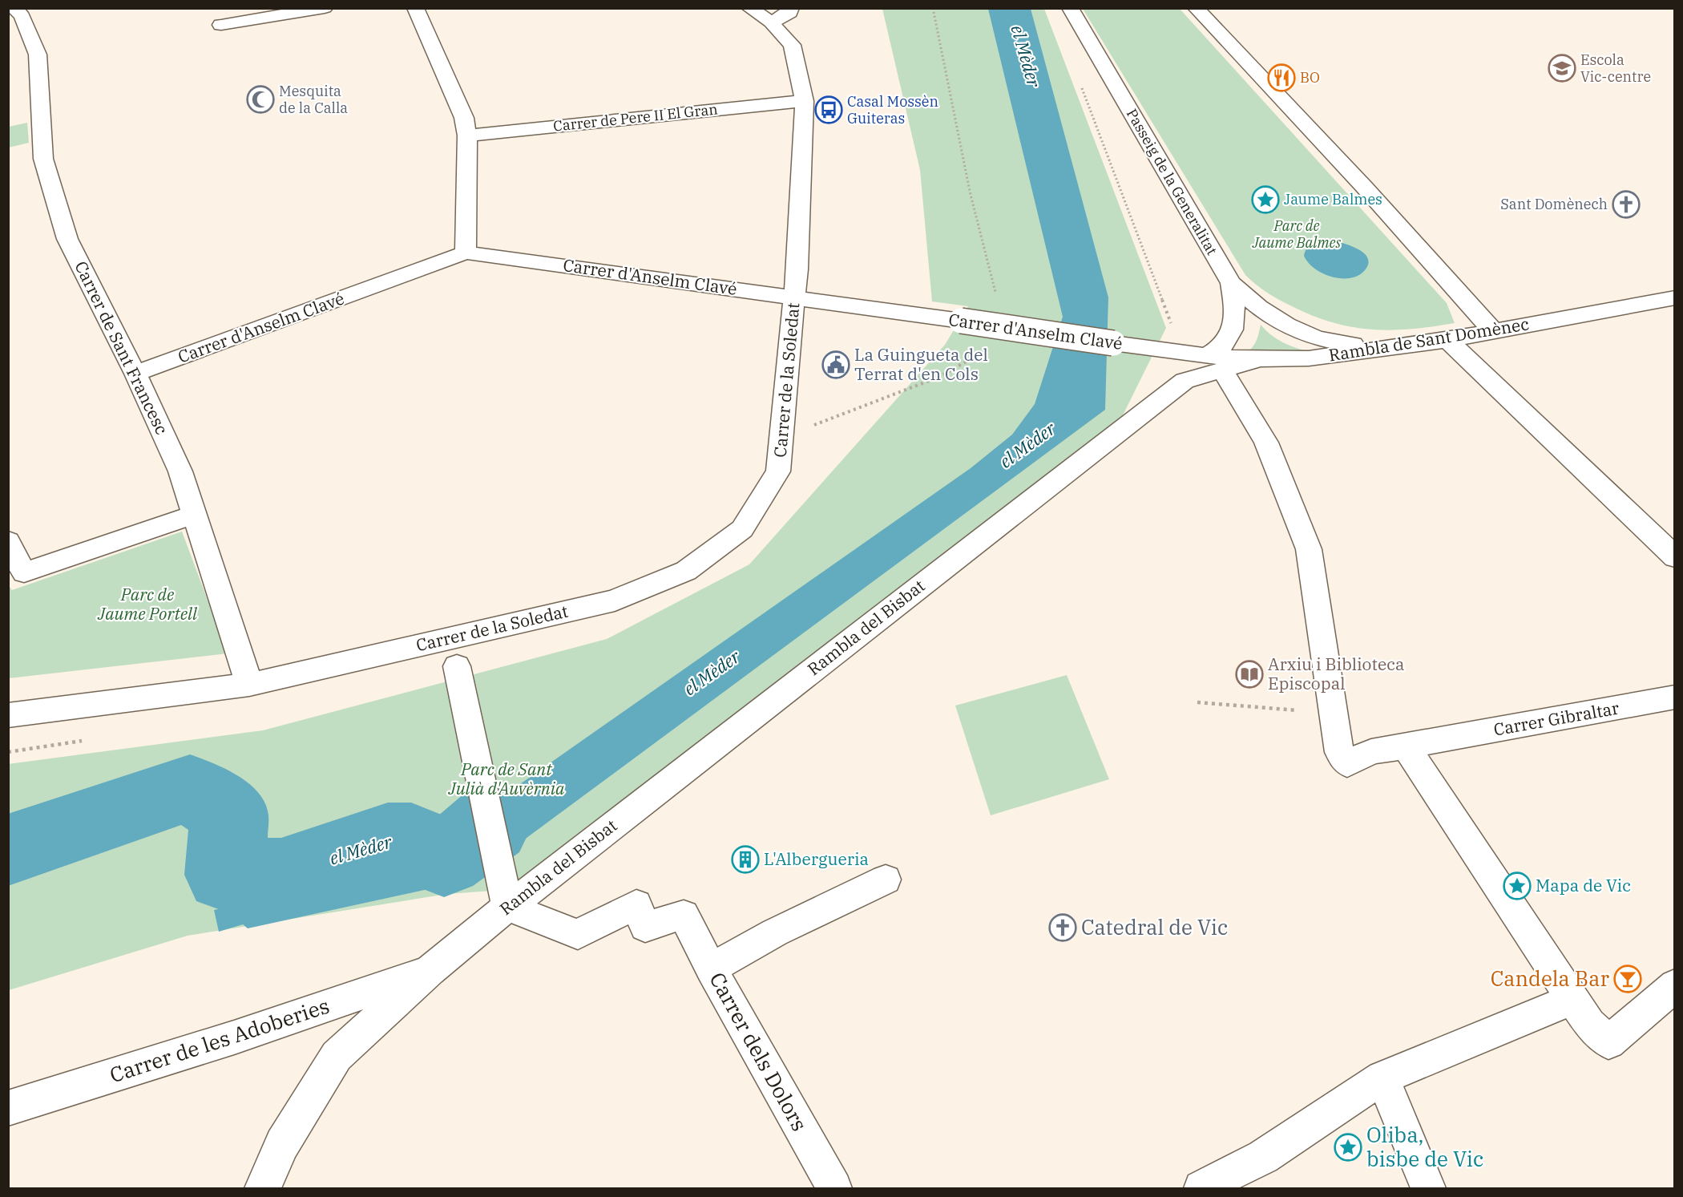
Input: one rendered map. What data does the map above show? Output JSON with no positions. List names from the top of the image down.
{
  "streets": {
    "street": [
      "Carrer de Pere II El Gran",
      "Passeig de la Generalitat",
      "Carrer d'Anselm Clavé",
      "Rambla de Sant Domènec",
      "Carrer de Sant Francesc",
      "Carrer de la Soledat",
      "Rambla del Bisbat",
      "Carrer Gibraltar",
      "Carrer de les Adoberies",
      "Carrer dels Dolors"
    ]
  },
  "crossings": [
    ["Carrer de Pere II El Gran", "Carrer de la Soledat"],
    ["Passeig de la Generalitat", "Rambla del Bisbat"],
    ["Carrer d'Anselm Clavé", "Carrer de Sant Francesc"],
    ["Carrer d'Anselm Clavé", "Carrer de la Soledat"],
    ["Rambla de Sant Domènec", "Rambla del Bisbat"],
    ["Carrer de Sant Francesc", "Carrer de la Soledat"],
    ["Rambla del Bisbat", "Carrer de les Adoberies"],
    ["Rambla del Bisbat", "Carrer dels Dolors"]
  ],
  "water": ["el Mèder"],
  "parks": ["Parc de Jaume Balmes", "Parc de Jaume Portell", "Parc de Sant Julià d'Auvèrnia"],
  "places": {
    "school or university": ["Escola Vic-centre"],
    "restaurant": ["BO"],
    "mosque": ["Mesquita de la Calla"],
    "bus stop": ["Casal Mossèn Guiteras"],
    "place": ["Jaume Balmes", "Mapa de Vic", "Oliba, bisbe de Vic"],
    "church": ["Sant Domènech", "Catedral de Vic"],
    "public building": ["La Guingueta del Terrat d'en Cols"],
    "library": ["Arxiu i Biblioteca Episcopal"],
    "building": ["L'Albergueria"],
    "bar": ["Candela Bar"]
  }
}
